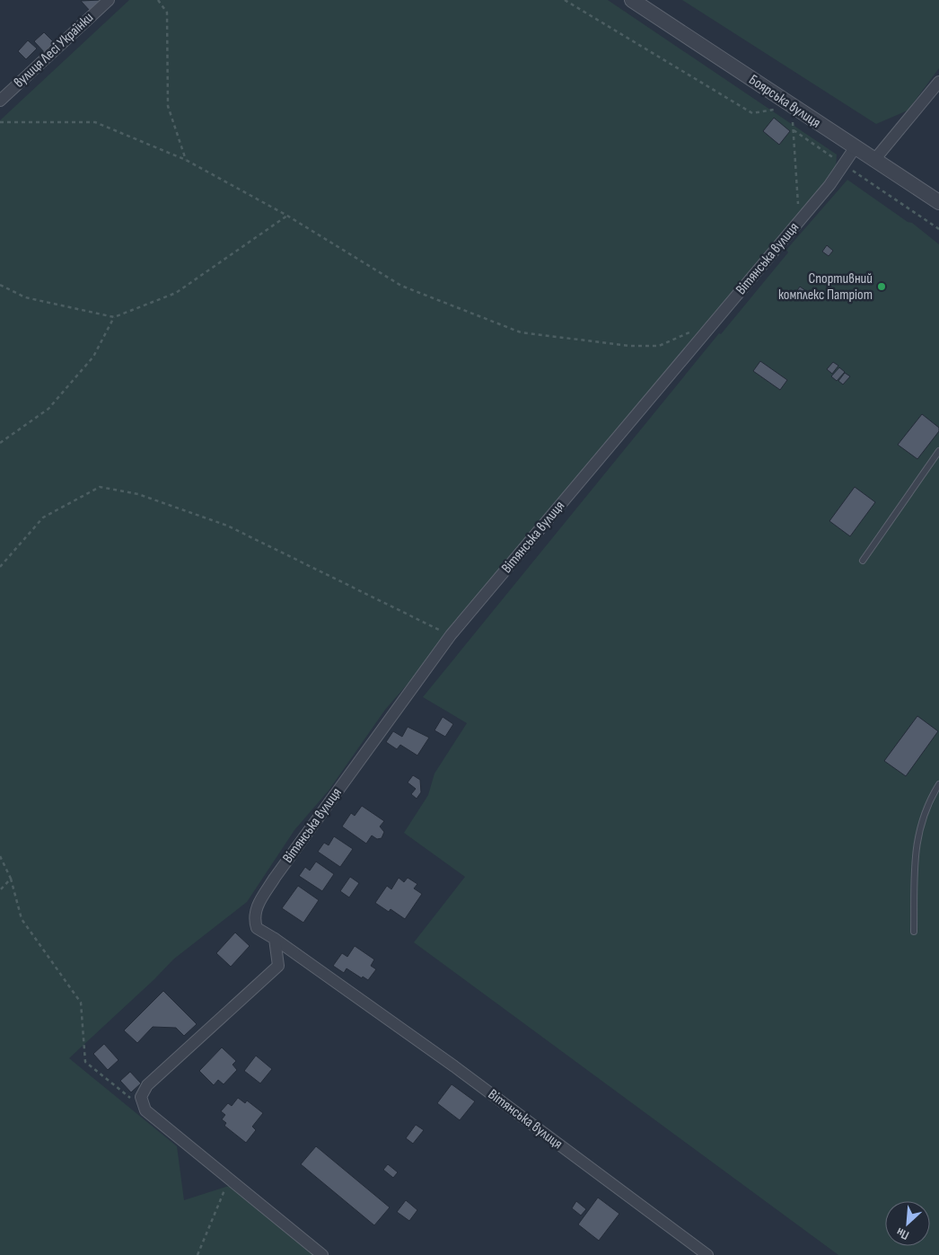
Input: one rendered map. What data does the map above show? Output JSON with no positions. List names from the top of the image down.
{
  "streets": {
    "street": ["вулиця Лесі Українки", "Боярська вулиця", "Вітянська вулиця"]
  },
  "crossings": [
    ["Боярська вулиця", "Вітянська вулиця"]
  ],
  "places": ["Спортивний комплекс Патріот"],
  "north": "bottom left"
}
